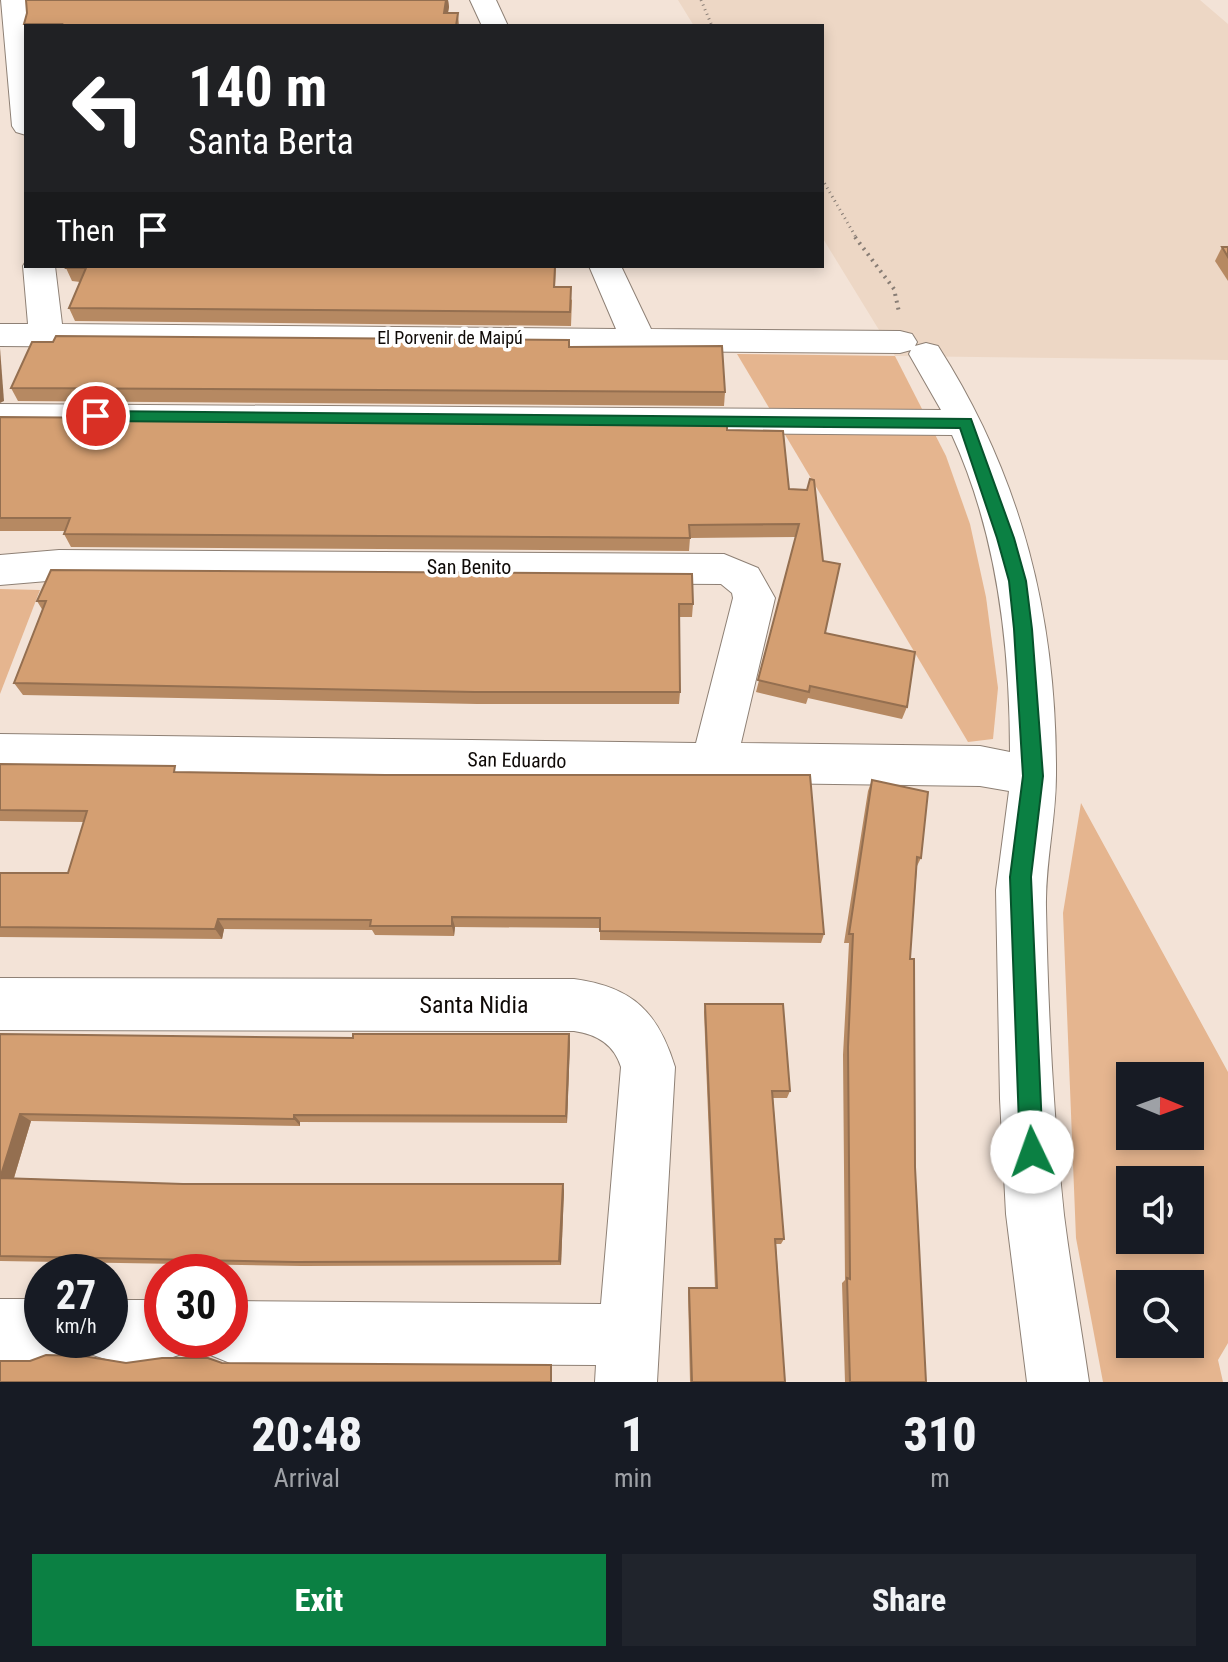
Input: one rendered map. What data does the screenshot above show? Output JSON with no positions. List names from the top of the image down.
{
  "streets": {
    "street": [
      "El Porvenir de Maipú",
      "San Benito",
      "San Eduardo",
      "Santa Nidia"
    ]
  },
  "crossings": [
    ["San Benito", "San Eduardo"]
  ],
  "north": "right",
  "page": {
    "turn": ["140 m", "Santa Berta"],
    "then": "Then",
    "speed": "27 km/h",
    "limit": "30",
    "eta": [
      "20:48",
      "Arrival",
      "1",
      "min",
      "310",
      "m"
    ],
    "buttons": ["Exit", "Share"]
  }
}
